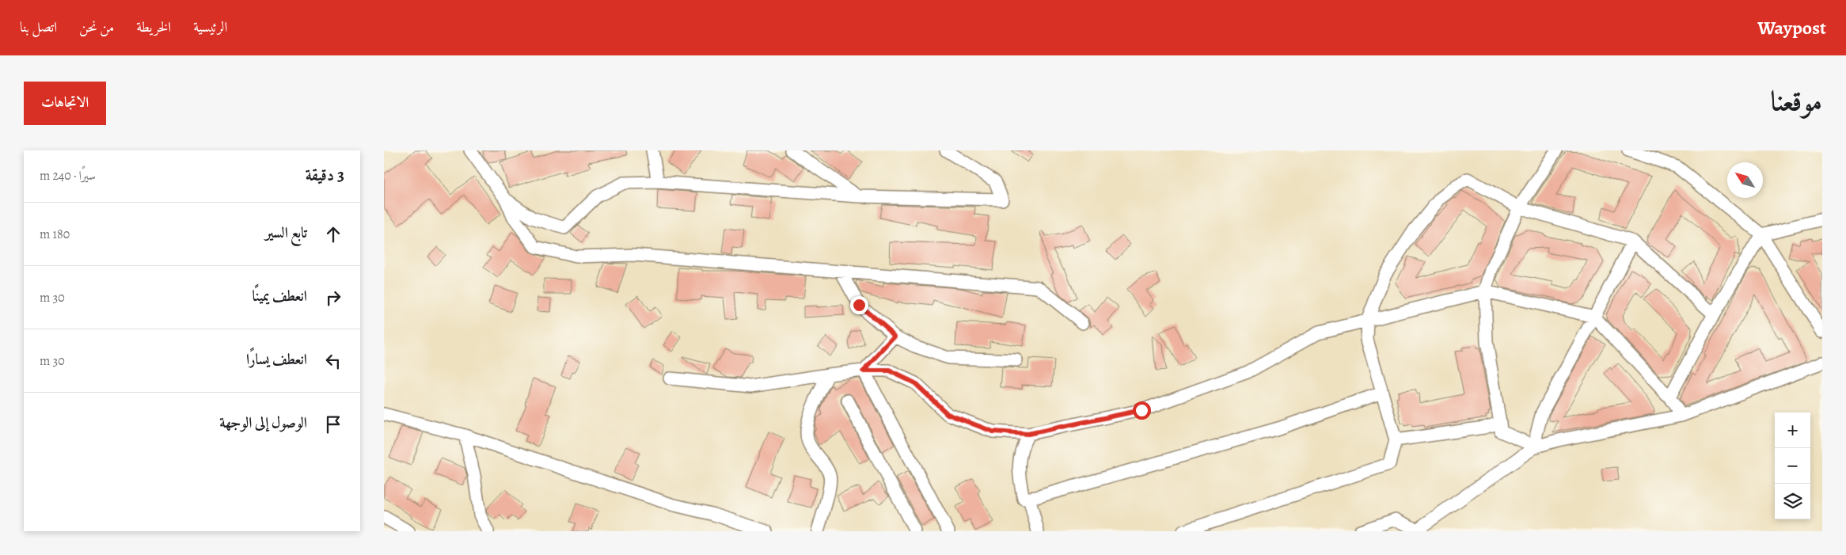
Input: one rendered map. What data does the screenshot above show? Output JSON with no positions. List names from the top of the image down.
{
  "north": "top left",
  "page": {
    "header": "Waypost",
    "nav": [
      "الرئيسية",
      "الخريطة",
      "من نحن",
      "اتصل بنا"
    ],
    "title": "موقعنا",
    "buttons": "الاتجاهات",
    "heading": ["3 دقيقة", "سيرًا · 240 m"],
    "list": [
      ["تابع السير", "180 m"],
      ["انعطف يمينًا", "30 m"],
      ["انعطف يسارًا", "30 m"],
      "الوصول إلى الوجهة"
    ],
    "map_buttons": ["+", "−"]
  }
}
